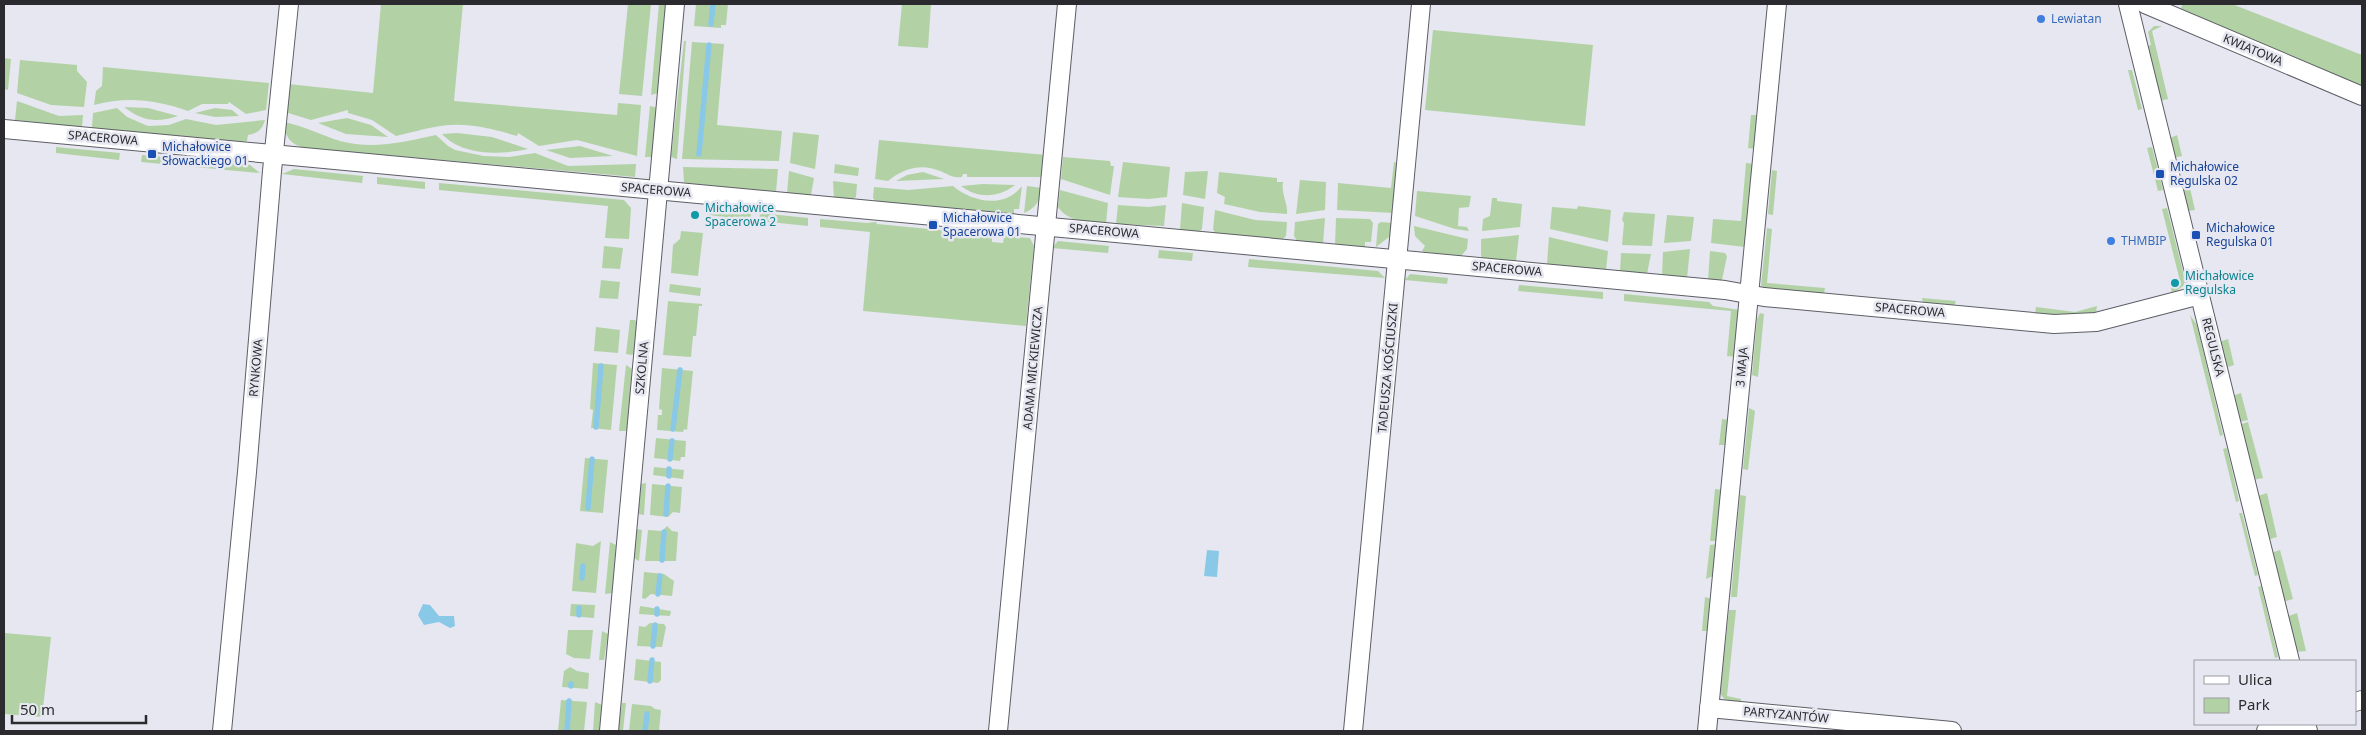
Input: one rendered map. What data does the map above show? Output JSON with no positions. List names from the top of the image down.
{
  "streets": {
    "street": [
      "KWIATOWA",
      "SPACEROWA",
      "REGULSKA",
      "3 MAJA",
      "RYNKOWA",
      "SZKOLNA",
      "ADAMA MICKIEWICZA",
      "TADEUSZA KOŚCIUSZKI",
      "PARTYZANTÓW"
    ]
  },
  "crossings": [
    ["SPACEROWA", "REGULSKA"],
    ["SPACEROWA", "3 MAJA"],
    ["SPACEROWA", "RYNKOWA"],
    ["SPACEROWA", "SZKOLNA"],
    ["SPACEROWA", "ADAMA MICKIEWICZA"],
    ["SPACEROWA", "TADEUSZA KOŚCIUSZKI"],
    ["3 MAJA", "PARTYZANTÓW"]
  ],
  "places": {
    "other": [
      "Lewiatan",
      "Michałowice Spacerowa 2",
      "THMBIP",
      "Michałowice Regulska"
    ],
    "transit": [
      "Michałowice Słowackiego 01",
      "Michałowice Regulska 02",
      "Michałowice Spacerowa 01",
      "Michałowice Regulska 01"
    ]
  },
  "legend": ["Ulica", "Park"],
  "scale_bar": "50 m"
}
